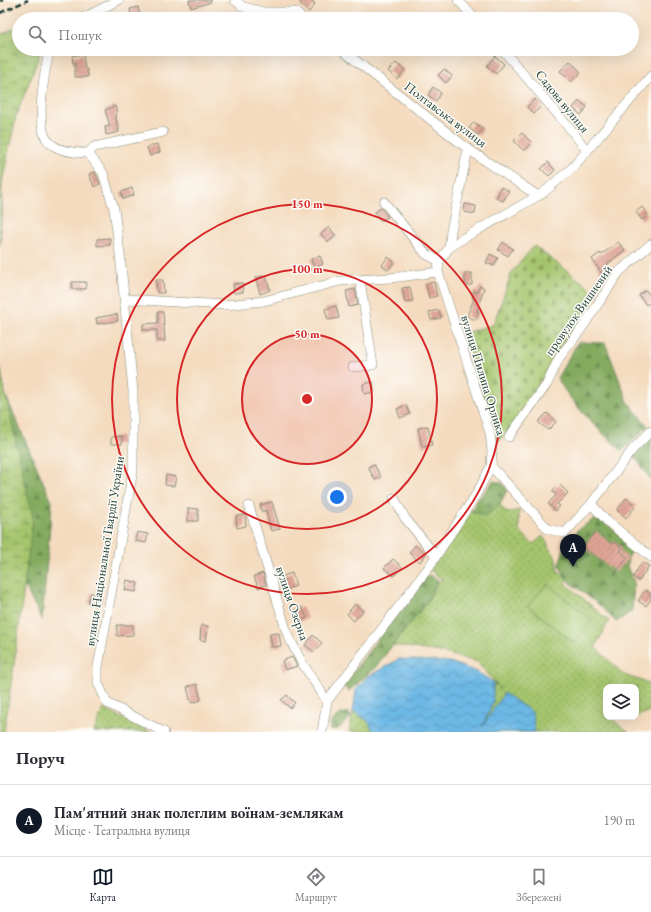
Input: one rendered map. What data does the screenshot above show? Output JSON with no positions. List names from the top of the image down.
{
  "streets": {
    "street": [
      "Садова вулиця",
      "Полтавська вулиця",
      "провулок Вишневий",
      "вулиця Пилипа Орлика",
      "вулиця Національної Гвардії України",
      "вулиця Озерна"
    ]
  },
  "crossings": [
    ["вулиця Пилипа Орлика", "вулиця Озерна"]
  ],
  "page": {
    "search": "Пошук",
    "pins": "A",
    "heading": "Поруч",
    "list": [
      {
        "mark": "A",
        "name": "Пам'ятний знак полеглим воїнам-землякам",
        "note": "Місце · Театральна вулиця",
        "value": "190 m"
      }
    ],
    "nav": ["Карта", "Маршрут", "Збережені"]
  },
  "rings": ["150 m", "100 m", "50 m"]
}
